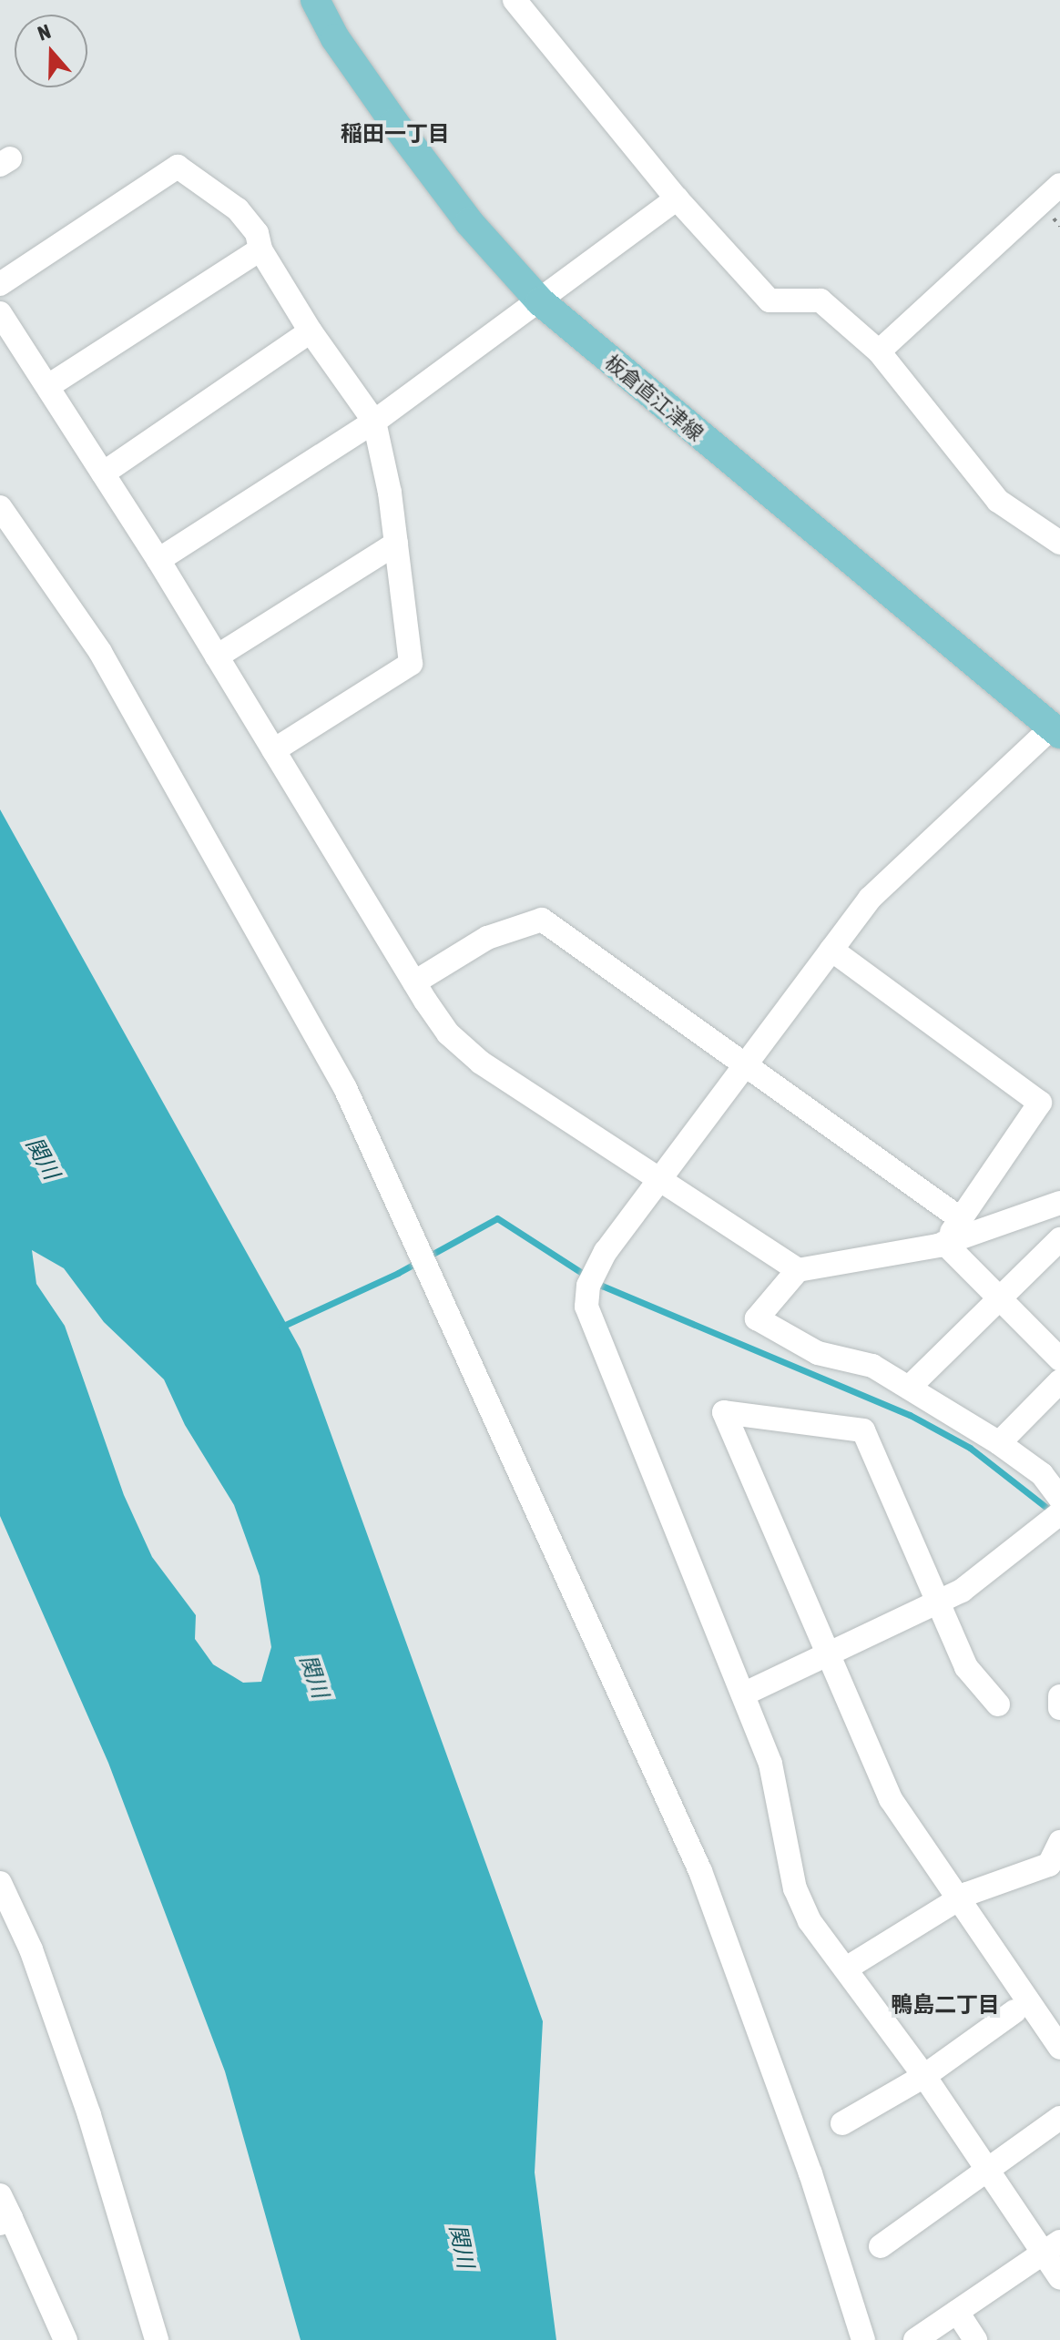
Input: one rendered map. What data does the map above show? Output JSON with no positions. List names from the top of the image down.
{
  "streets": {
    "main road": ["板倉直江津線"]
  },
  "districts": ["稲田一丁目", "鴨島二丁目"],
  "water": ["関川"],
  "north": "top"
}
